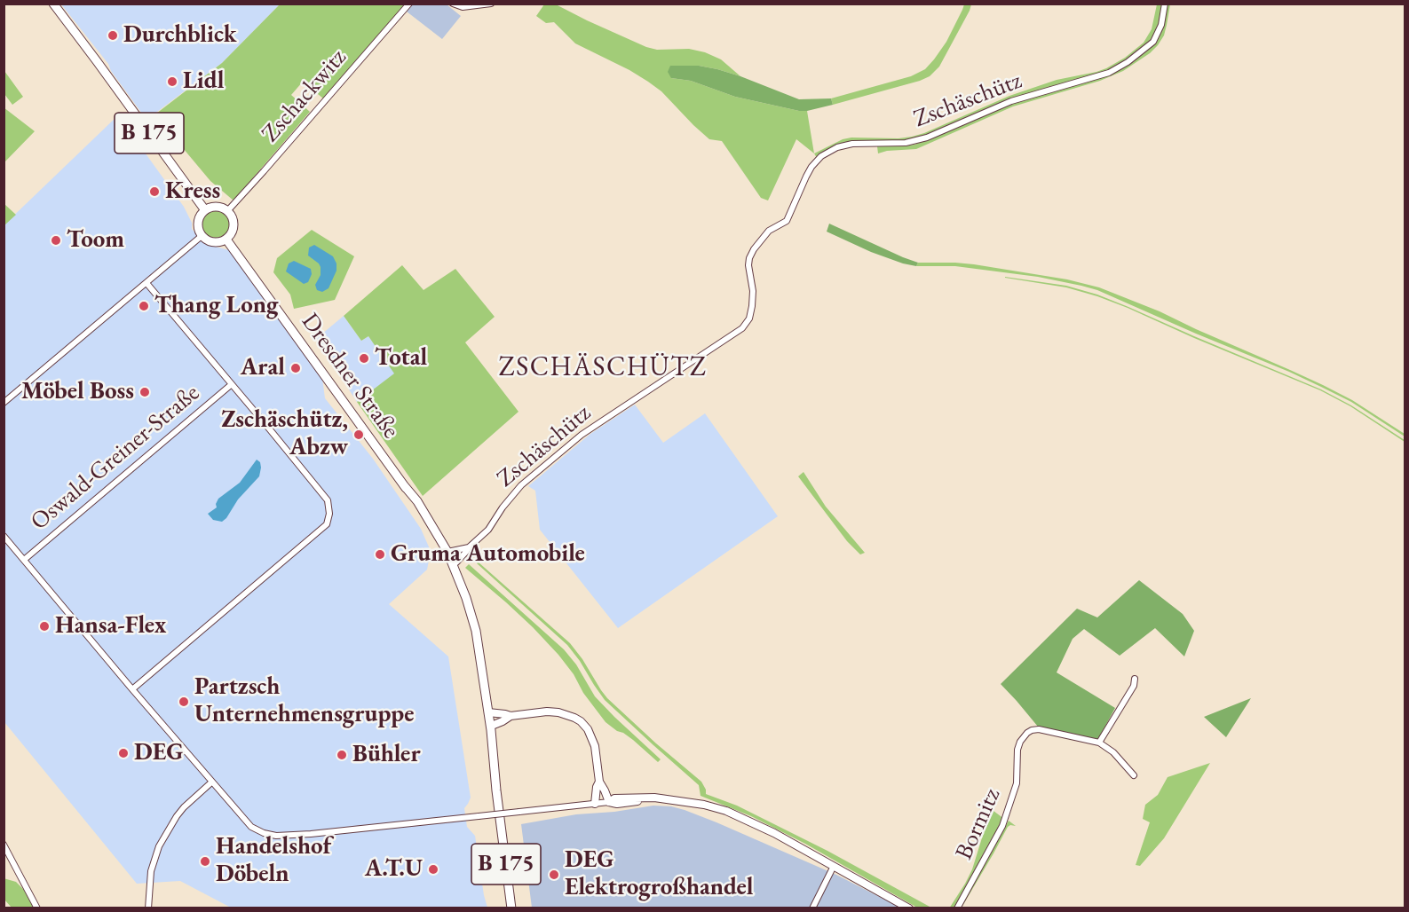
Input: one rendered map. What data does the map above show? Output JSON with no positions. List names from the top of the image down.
{
  "streets": {
    "main road": ["B 175", "Dresdner Straße"],
    "street": [
      "Zschackwitz",
      "Zschäschütz",
      "Oswald-Greiner-Straße",
      "Bormitz"
    ]
  },
  "crossings": [
    ["Zschackwitz", "B 175"],
    ["Zschackwitz", "Dresdner Straße"],
    ["Zschäschütz", "B 175"],
    ["Zschäschütz", "Dresdner Straße"],
    ["B 175", "Dresdner Straße"]
  ],
  "districts": ["ZSCHÄSCHÜTZ"],
  "places": [
    "Durchblick",
    "Lidl",
    "Kress",
    "Toom",
    "Thang Long",
    "Total",
    "Aral",
    "Möbel Boss",
    "Zschäschütz, Abzw",
    "Gruma Automobile",
    "Hansa-Flex",
    "Partzsch Unternehmensgruppe",
    "DEG",
    "Bühler",
    "Handelshof Döbeln",
    "A.T.U",
    "DEG Elektrogroßhandel"
  ]
}
